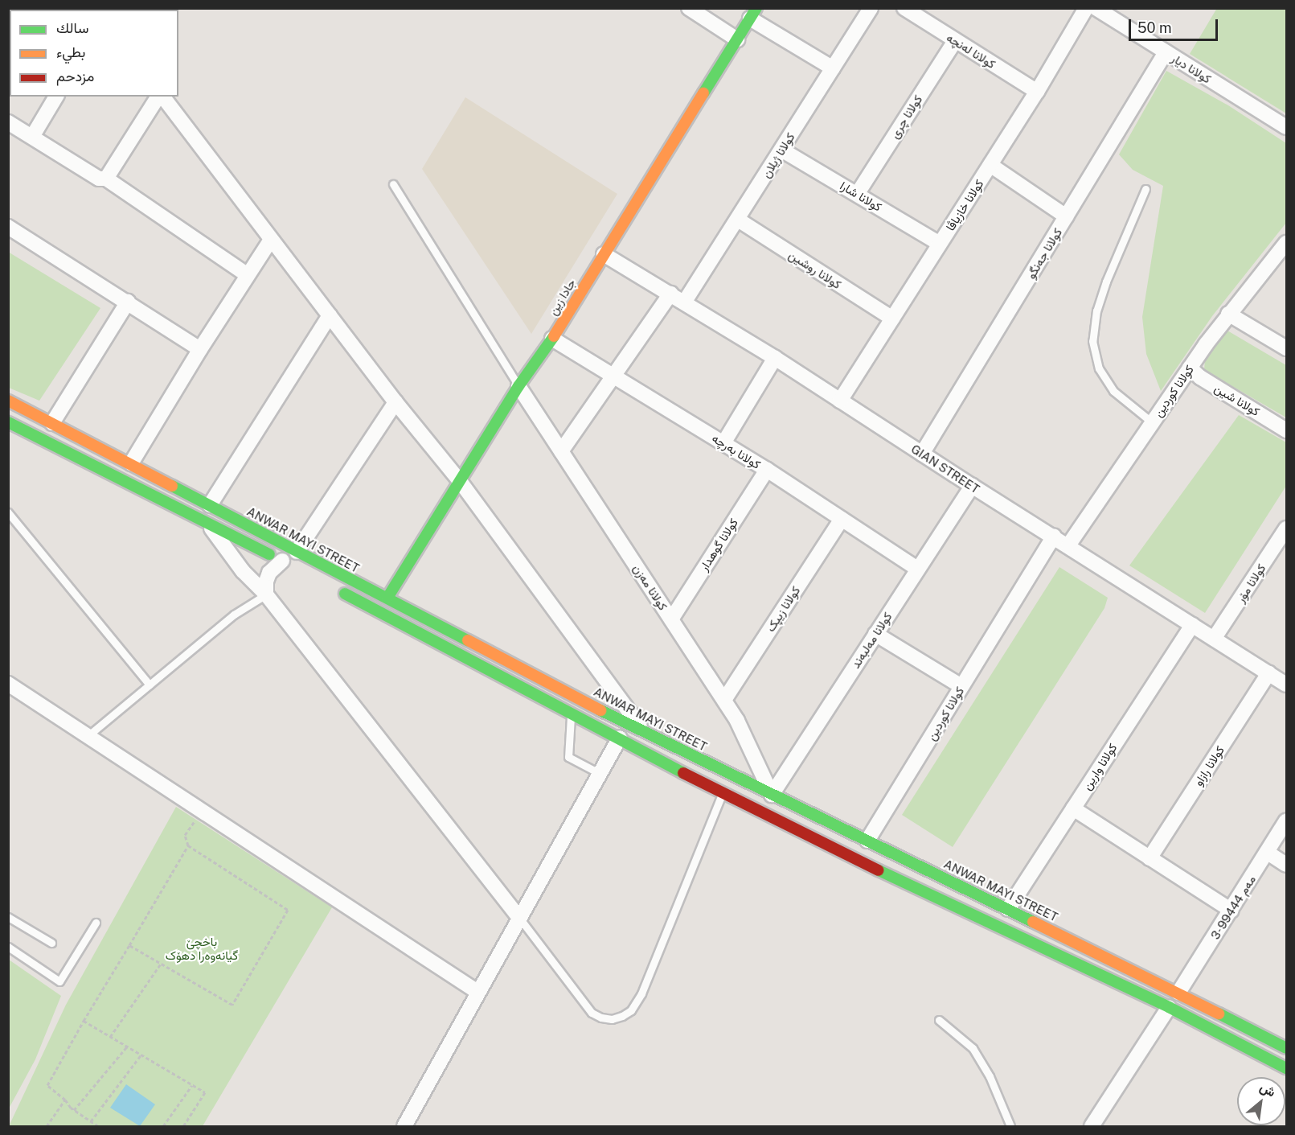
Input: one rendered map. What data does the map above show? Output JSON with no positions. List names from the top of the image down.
{
  "streets": {
    "main road": ["جادا زین", "ANWAR MAYI STREET"],
    "street": [
      "کولانا لەنچە",
      "کولانا دیار",
      "کولانا چری",
      "کولانا ژیلان",
      "کولانا شارا",
      "کولانا خازیاڤا",
      "کولانا جەنگو",
      "کولانا روشین",
      "کولانا کوردین",
      "کولانا شین",
      "کولانا بەرچە",
      "GIAN STREET",
      "کولانا گوهدار",
      "کولانا مۆر",
      "کولانا مەزن",
      "کولانا زیپک",
      "کولانا مەلبەند",
      "کولانا رازاو",
      "کولانا وارین",
      "مەم 99444-3"
    ]
  },
  "crossings": [
    ["کولانا لەنچە", "کولانا چری"],
    ["کولانا لەنچە", "کولانا خازیاڤا"],
    ["کولانا دیار", "کولانا جەنگو"],
    ["کولانا چری", "کولانا شارا"],
    ["کولانا ژیلان", "کولانا شارا"],
    ["کولانا ژیلان", "کولانا روشین"],
    ["کولانا ژیلان", "GIAN STREET"],
    ["کولانا شارا", "کولانا خازیاڤا"],
    ["کولانا خازیاڤا", "کولانا روشین"],
    ["کولانا خازیاڤا", "GIAN STREET"],
    ["کولانا جەنگو", "GIAN STREET"],
    ["جادا زین", "کولانا بەرچە"],
    ["جادا زین", "GIAN STREET"],
    ["جادا زین", "ANWAR MAYI STREET"],
    ["جادا زین", "کولانا مەزن"],
    ["کولانا کوردین", "کولانا شین"],
    ["کولانا کوردین", "GIAN STREET"],
    ["کولانا کوردین", "ANWAR MAYI STREET"],
    ["کولانا بەرچە", "کولانا گوهدار"],
    ["کولانا بەرچە", "کولانا زیپک"],
    ["کولانا بەرچە", "کولانا مەلبەند"],
    ["GIAN STREET", "کولانا مۆر"],
    ["GIAN STREET", "کولانا مەلبەند"],
    ["GIAN STREET", "کولانا رازاو"],
    ["GIAN STREET", "کولانا وارین"],
    ["ANWAR MAYI STREET", "کولانا مەزن"],
    ["ANWAR MAYI STREET", "کولانا مەلبەند"],
    ["ANWAR MAYI STREET", "کولانا وارین"],
    ["ANWAR MAYI STREET", "مەم 99444-3"],
    ["کولانا گوهدار", "کولانا مەزن"],
    ["کولانا مەزن", "کولانا زیپک"],
    ["کولانا مەزن", "کولانا مەلبەند"]
  ],
  "parks": ["باخچێ گیانه‌وه‌را دهۆک"],
  "legend": ["سالك", "بطيء", "مزدحم"],
  "scale_bar": "50 m",
  "north": "top right"
}
